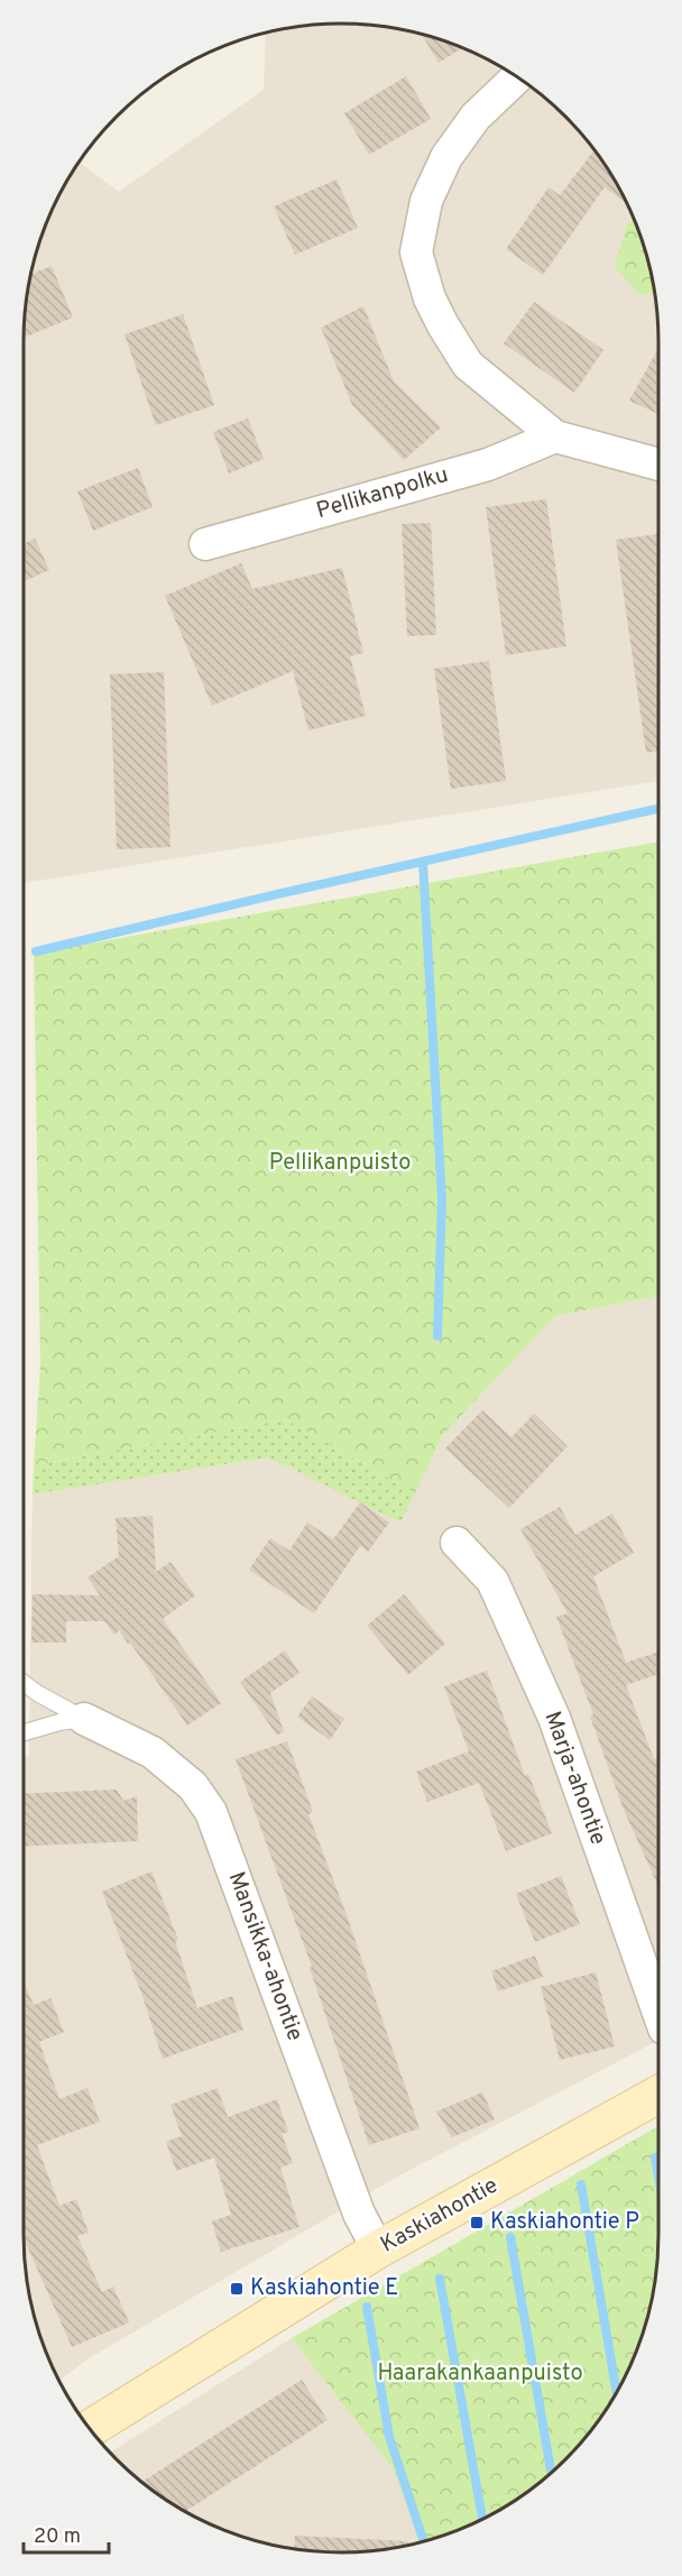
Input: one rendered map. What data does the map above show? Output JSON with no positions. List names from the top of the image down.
{
  "streets": {
    "street": [
      "Pellikanpolku",
      "Marja-ahontie",
      "Mansikka-ahontie",
      "Kaskiahontie"
    ]
  },
  "crossings": [
    ["Mansikka-ahontie", "Kaskiahontie"]
  ],
  "parks": ["Pellikanpuisto", "Haarakankaanpuisto"],
  "places": {
    "transit": ["Kaskiahontie P", "Kaskiahontie E"]
  },
  "scale_bar": "20 m"
}
